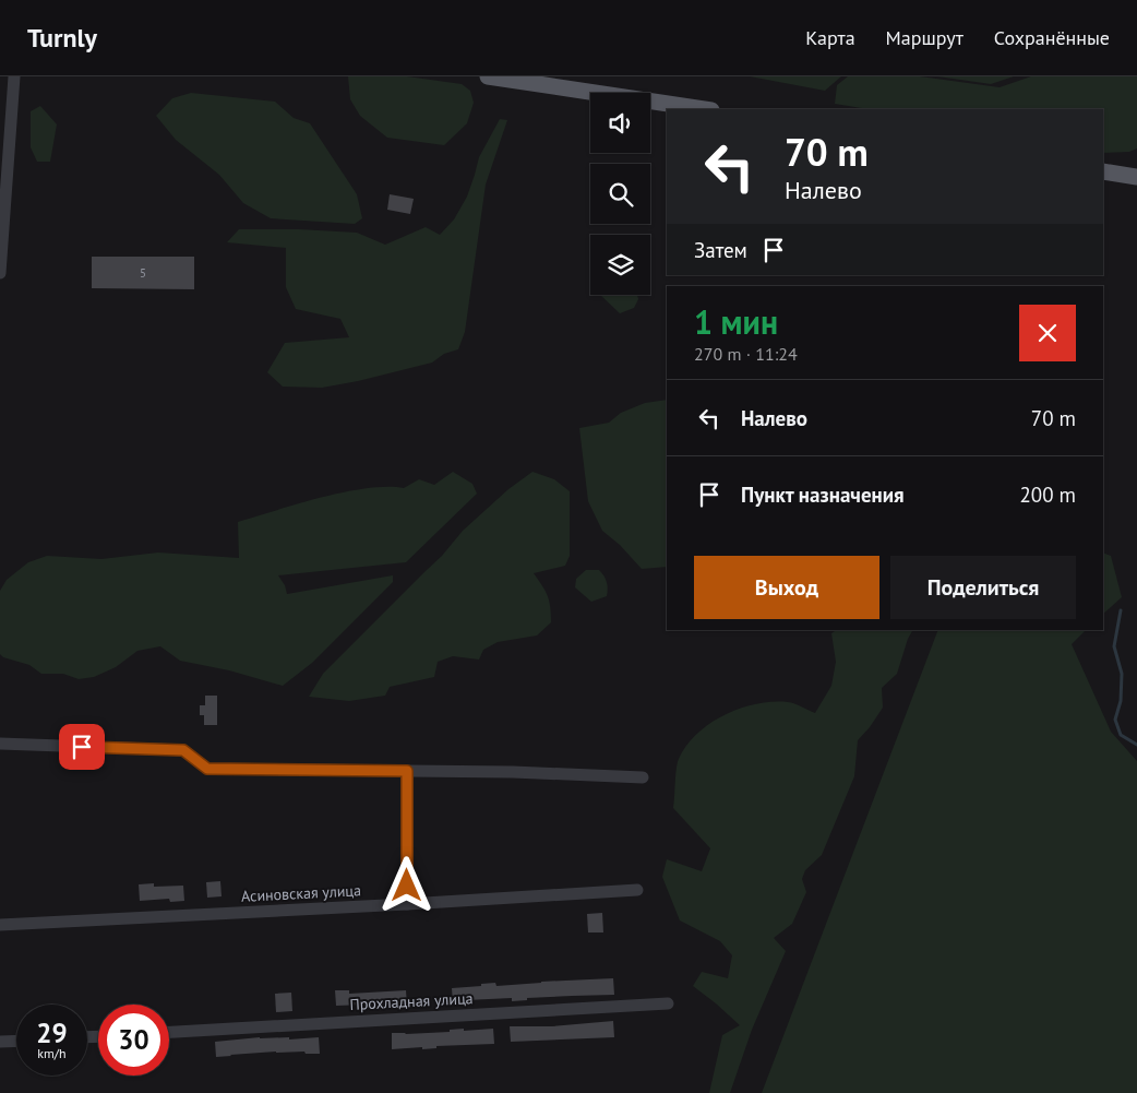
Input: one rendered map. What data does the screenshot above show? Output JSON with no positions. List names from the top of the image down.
{
  "streets": {
    "street": ["Асиновская улица", "Прохладная улица"]
  },
  "house_numbers": ["5"],
  "page": {
    "header": "Turnly",
    "nav": ["Карта", "Маршрут", "Сохранённые"],
    "turn": ["70 m", "Налево"],
    "then": "Затем",
    "heading": ["1 мин", "270 m · 11:24"],
    "list": [
      {
        "name": "Налево",
        "value": "70 m"
      },
      {
        "name": "Пункт назначения",
        "value": "200 m"
      }
    ],
    "buttons": ["Выход", "Поделиться"],
    "speed": "29 km/h",
    "limit": "30"
  }
}
